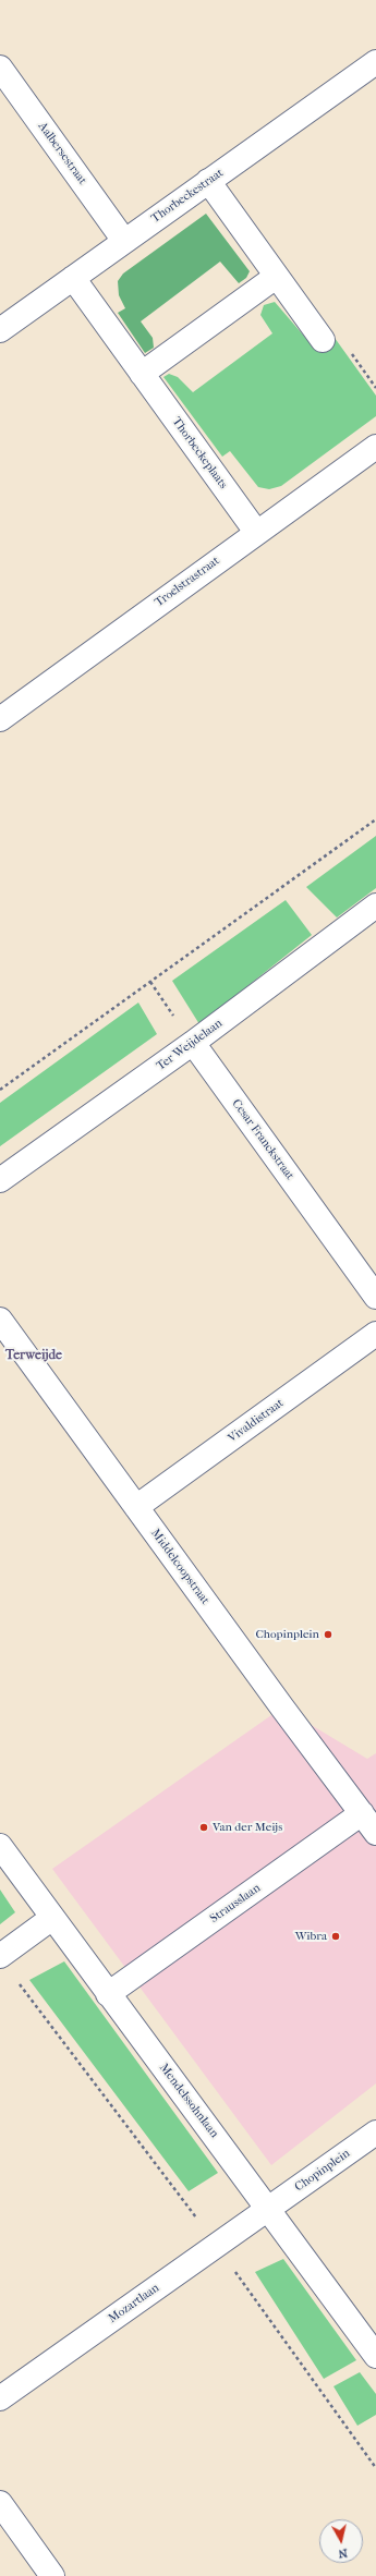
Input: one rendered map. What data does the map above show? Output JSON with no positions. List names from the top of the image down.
{
  "streets": {
    "street": [
      "Aalbersestraat",
      "Thorbeckestraat",
      "Thorbeckeplaats",
      "Troelstrastraat",
      "Ter Weijdelaan",
      "Cesar Franckstraat",
      "Vivaldistraat",
      "Middelcoopstraat",
      "Strausslaan",
      "Mendelssohnlaan",
      "Chopinplein",
      "Mozartlaan"
    ]
  },
  "crossings": [
    ["Aalbersestraat", "Thorbeckestraat"],
    ["Thorbeckestraat", "Thorbeckeplaats"],
    ["Thorbeckeplaats", "Troelstrastraat"],
    ["Ter Weijdelaan", "Cesar Franckstraat"],
    ["Vivaldistraat", "Middelcoopstraat"],
    ["Middelcoopstraat", "Strausslaan"],
    ["Strausslaan", "Mendelssohnlaan"],
    ["Mendelssohnlaan", "Chopinplein"],
    ["Mendelssohnlaan", "Mozartlaan"],
    ["Chopinplein", "Mozartlaan"]
  ],
  "districts": ["Terweijde"],
  "places": ["Chopinplein", "Van der Meijs", "Wibra"],
  "north": "bottom"
}
